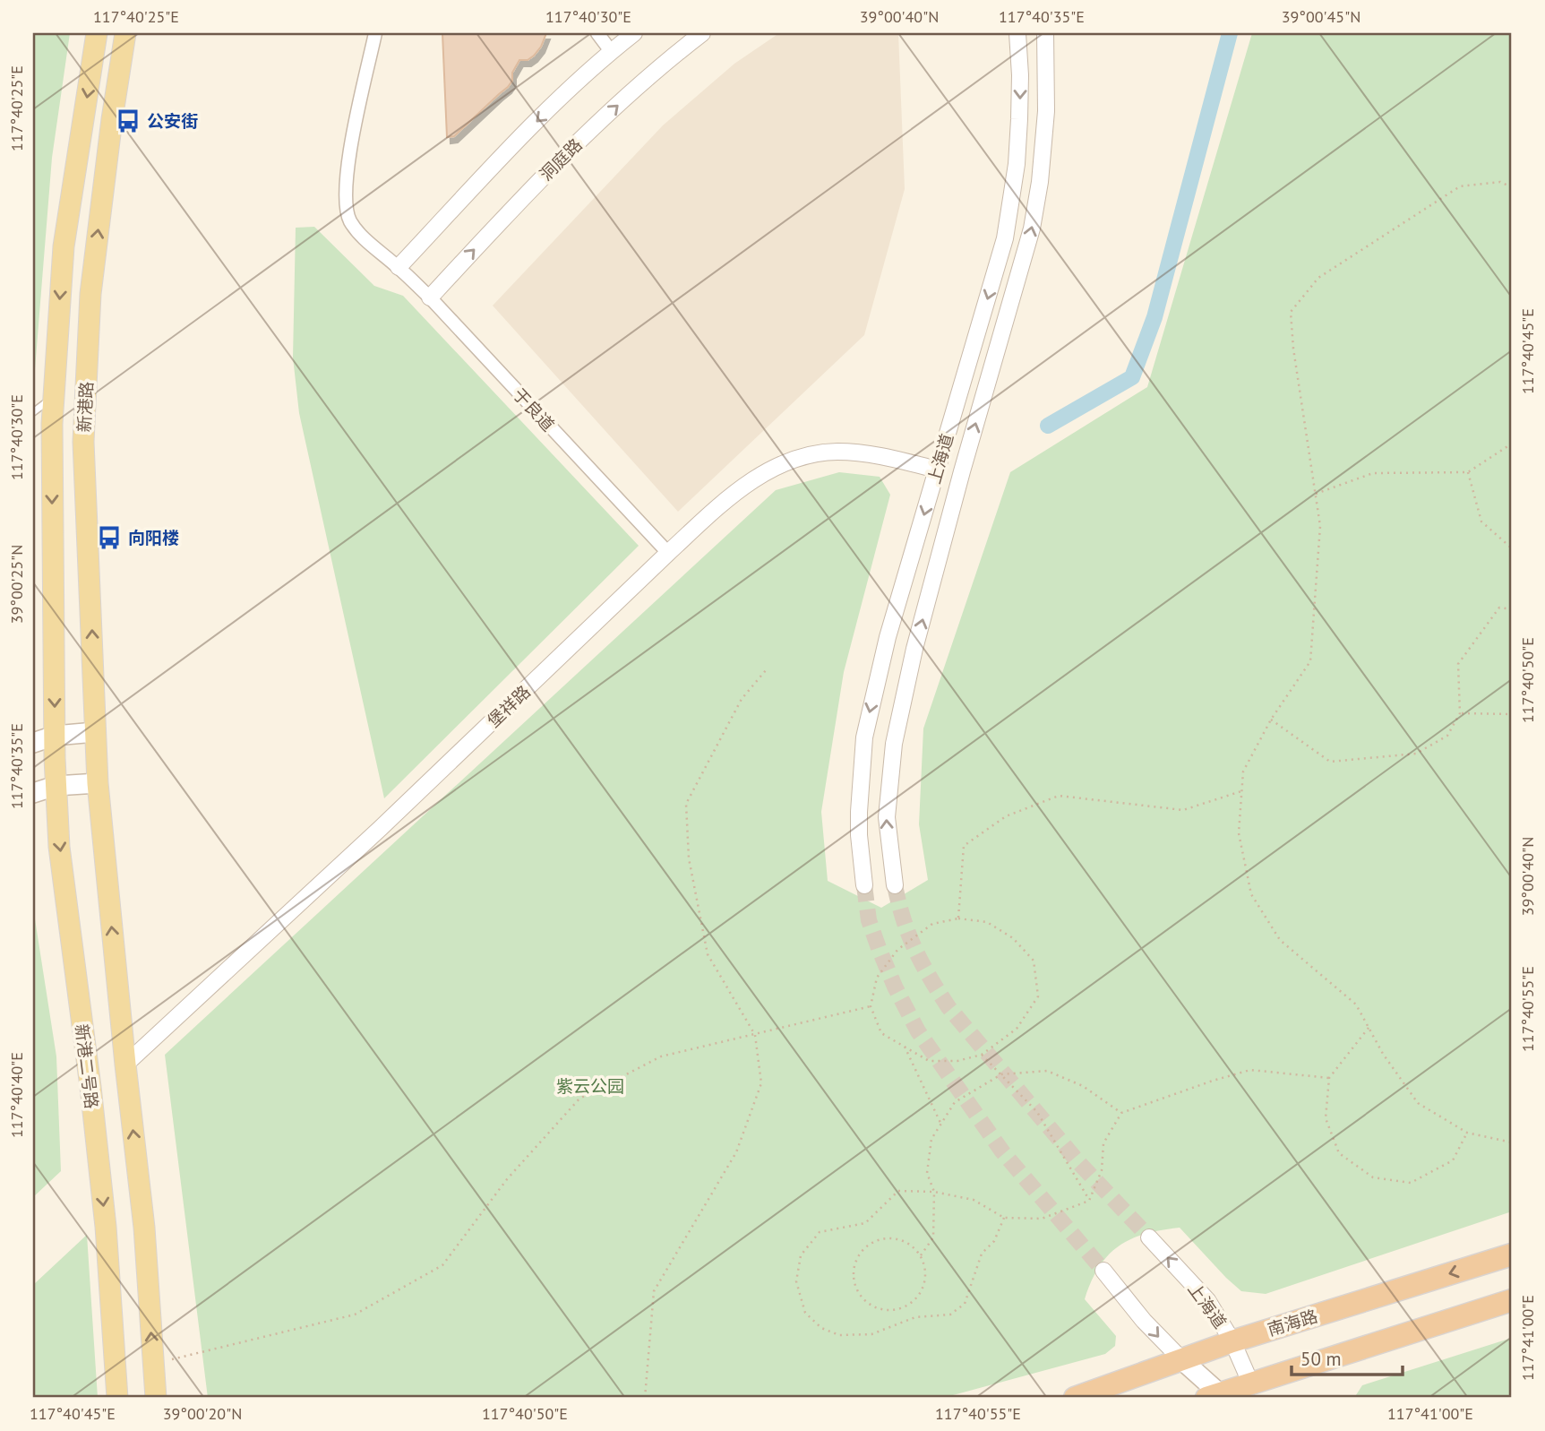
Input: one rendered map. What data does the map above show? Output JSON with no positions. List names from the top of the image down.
{
  "streets": {
    "highway": ["南海路"],
    "main road": ["新港路", "新港二号路"],
    "street": [
      "洞庭路",
      "于良道",
      "上海道",
      "堡祥路"
    ]
  },
  "crossings": [
    ["洞庭路", "于良道"],
    ["新港路", "新港二号路"],
    ["于良道", "堡祥路"],
    ["上海道", "堡祥路"],
    ["上海道", "南海路"]
  ],
  "parks": ["紫云公园"],
  "places": {
    "bus stop": ["公安街", "向阳楼"]
  },
  "scale_bar": "50 m",
  "coordinates": [
    "117°40'25\"E",
    "117°40'30\"E",
    "39°00'40\"N",
    "117°40'35\"E",
    "39°00'45\"N",
    "117°40'45\"E",
    "39°00'25\"N",
    "117°40'50\"E",
    "117°40'55\"E",
    "117°40'40\"E",
    "117°41'00\"E",
    "39°00'20\"N"
  ]
}
